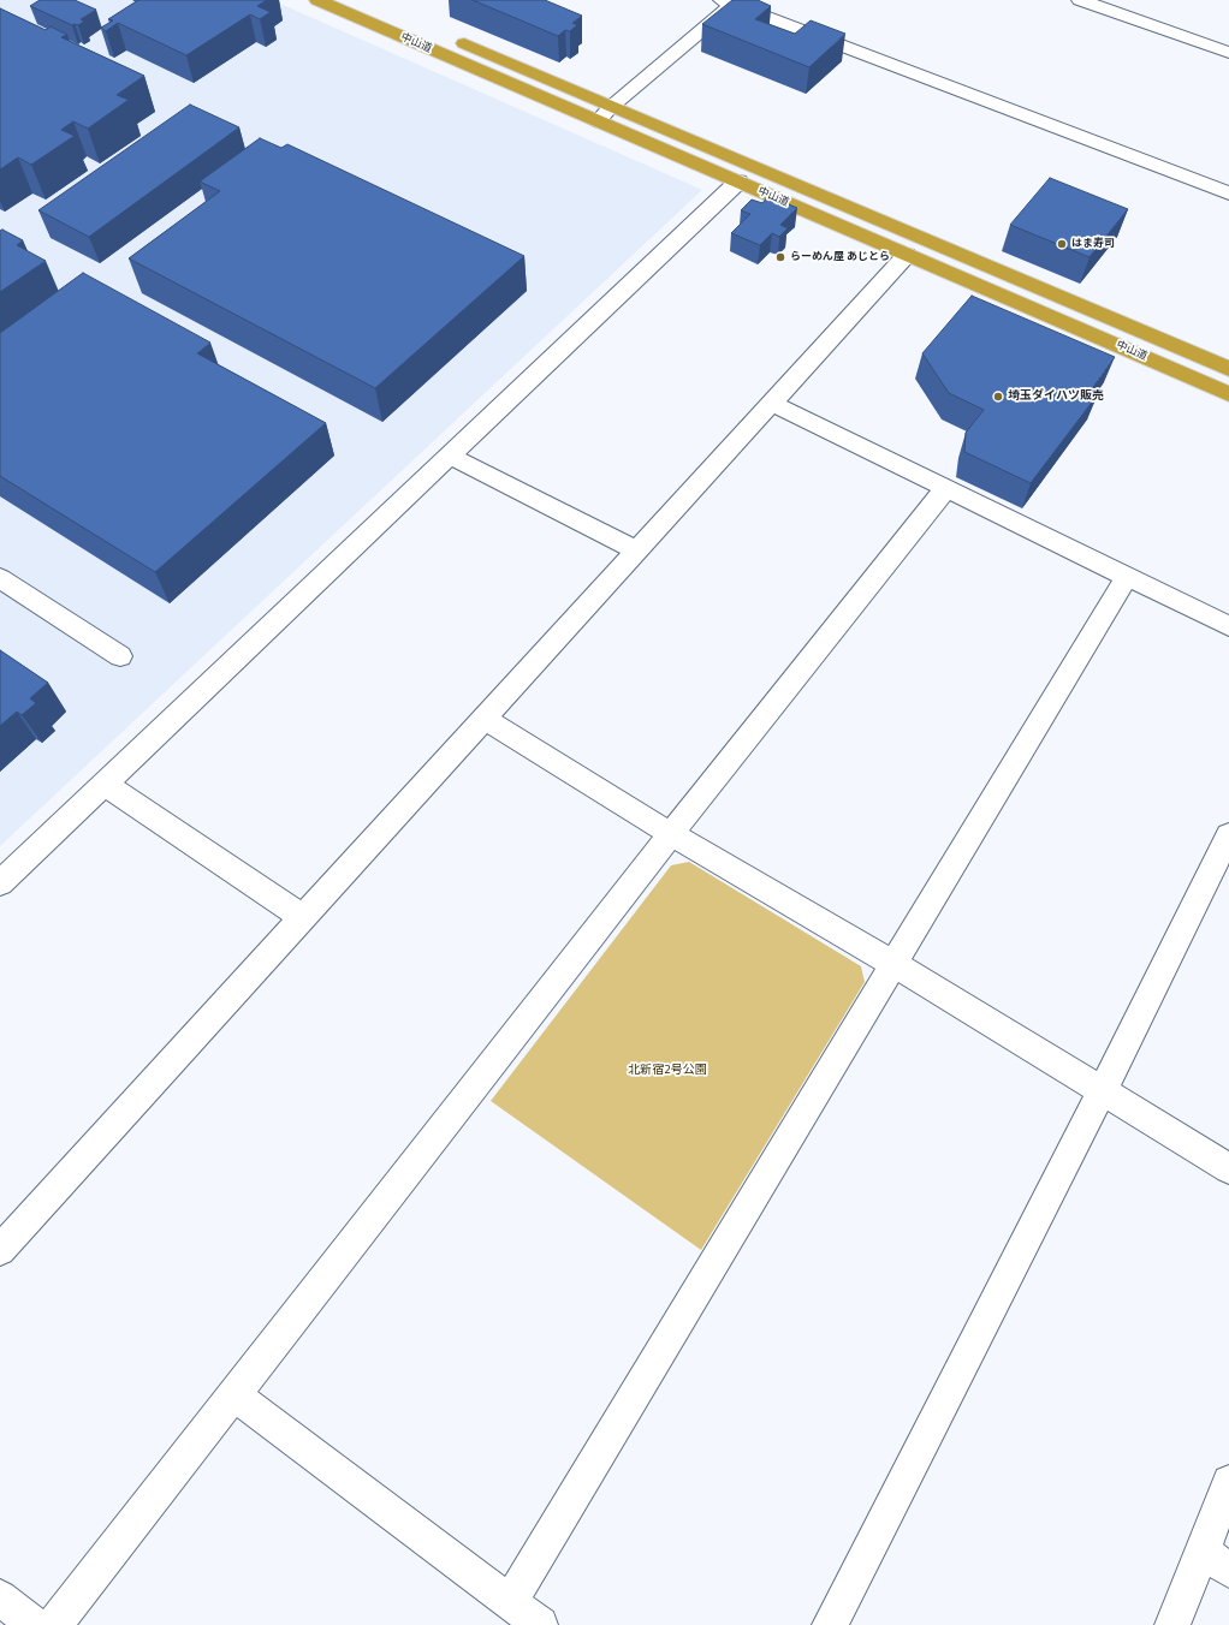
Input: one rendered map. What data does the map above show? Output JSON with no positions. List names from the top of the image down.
{
  "streets": {
    "highway": ["中山道"]
  },
  "parks": ["北新宿2号公園"],
  "places": ["はま寿司", "らーめん屋 あじとら", "埼玉ダイハツ販売"]
}
